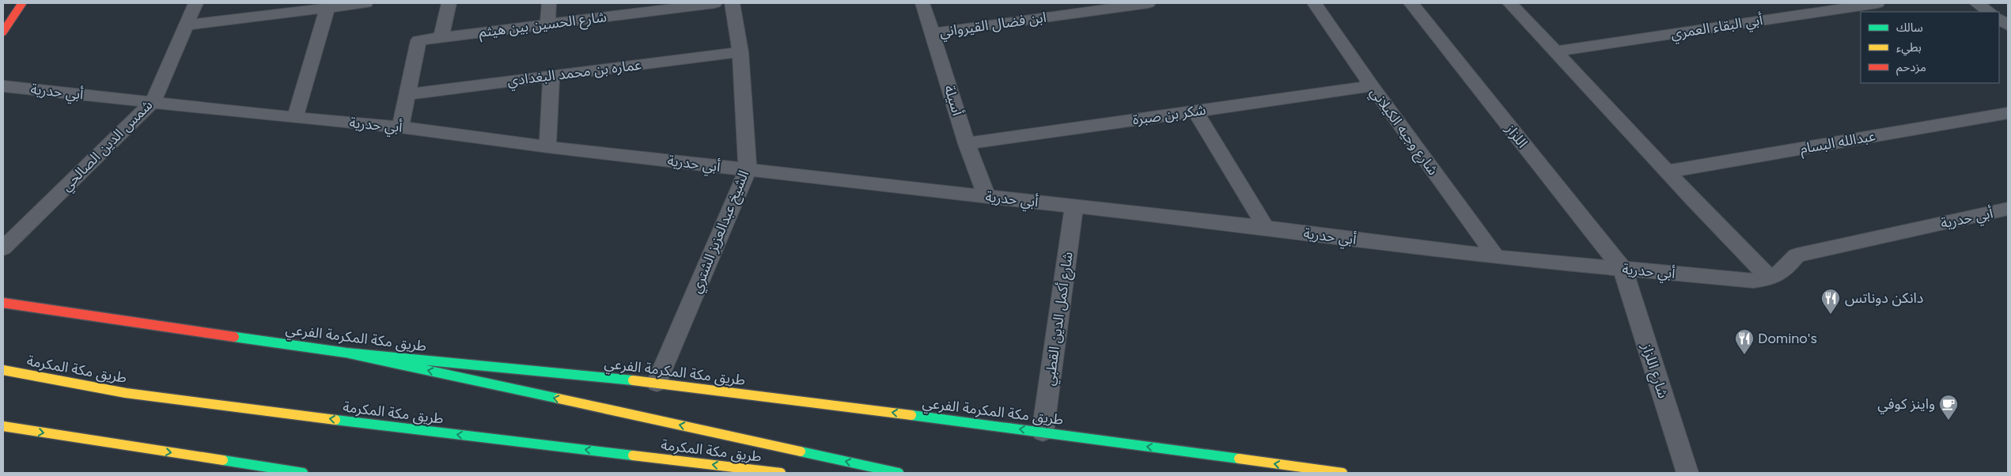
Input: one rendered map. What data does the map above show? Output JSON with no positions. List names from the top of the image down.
{
  "streets": {
    "main road": ["طريق مكة المكرمة الفرعي", "طريق مكة المكرمة"],
    "street": [
      "شارع الحسين بين هيثم",
      "ابن فضال القيرواني",
      "أبي البقاء العمري",
      "عماره بن محمد البغدادي",
      "أبي حدرية",
      "أسيلة",
      "شكر بن صبرة",
      "شارع وجيه الكيلاني",
      "اللزاز",
      "عبدالله البسام",
      "شمس الدين الصالحي",
      "الشيخ عبدالعزيز الشتري",
      "شارع أكمل الدين القطبي",
      "شارع اللزاز"
    ]
  },
  "crossings": [
    ["شارع الحسين بين هيثم", "عماره بن محمد البغدادي"],
    ["ابن فضال القيرواني", "أسيلة"],
    ["عماره بن محمد البغدادي", "الشيخ عبدالعزيز الشتري"],
    ["أبي حدرية", "أسيلة"],
    ["أبي حدرية", "شارع وجيه الكيلاني"],
    ["أبي حدرية", "اللزاز"],
    ["أبي حدرية", "شمس الدين الصالحي"],
    ["أبي حدرية", "الشيخ عبدالعزيز الشتري"],
    ["أبي حدرية", "شارع أكمل الدين القطبي"],
    ["أبي حدرية", "شارع اللزاز"],
    ["أسيلة", "شكر بن صبرة"],
    ["شكر بن صبرة", "شارع وجيه الكيلاني"],
    ["اللزاز", "شارع اللزاز"],
    ["الشيخ عبدالعزيز الشتري", "طريق مكة المكرمة الفرعي"],
    ["شارع أكمل الدين القطبي", "طريق مكة المكرمة الفرعي"]
  ],
  "places": {
    "restaurant": ["دانكن دوناتس", "Domino's"],
    "cafe": ["واينز كوفي"]
  },
  "legend": ["سالك", "بطيء", "مزدحم"]
}
